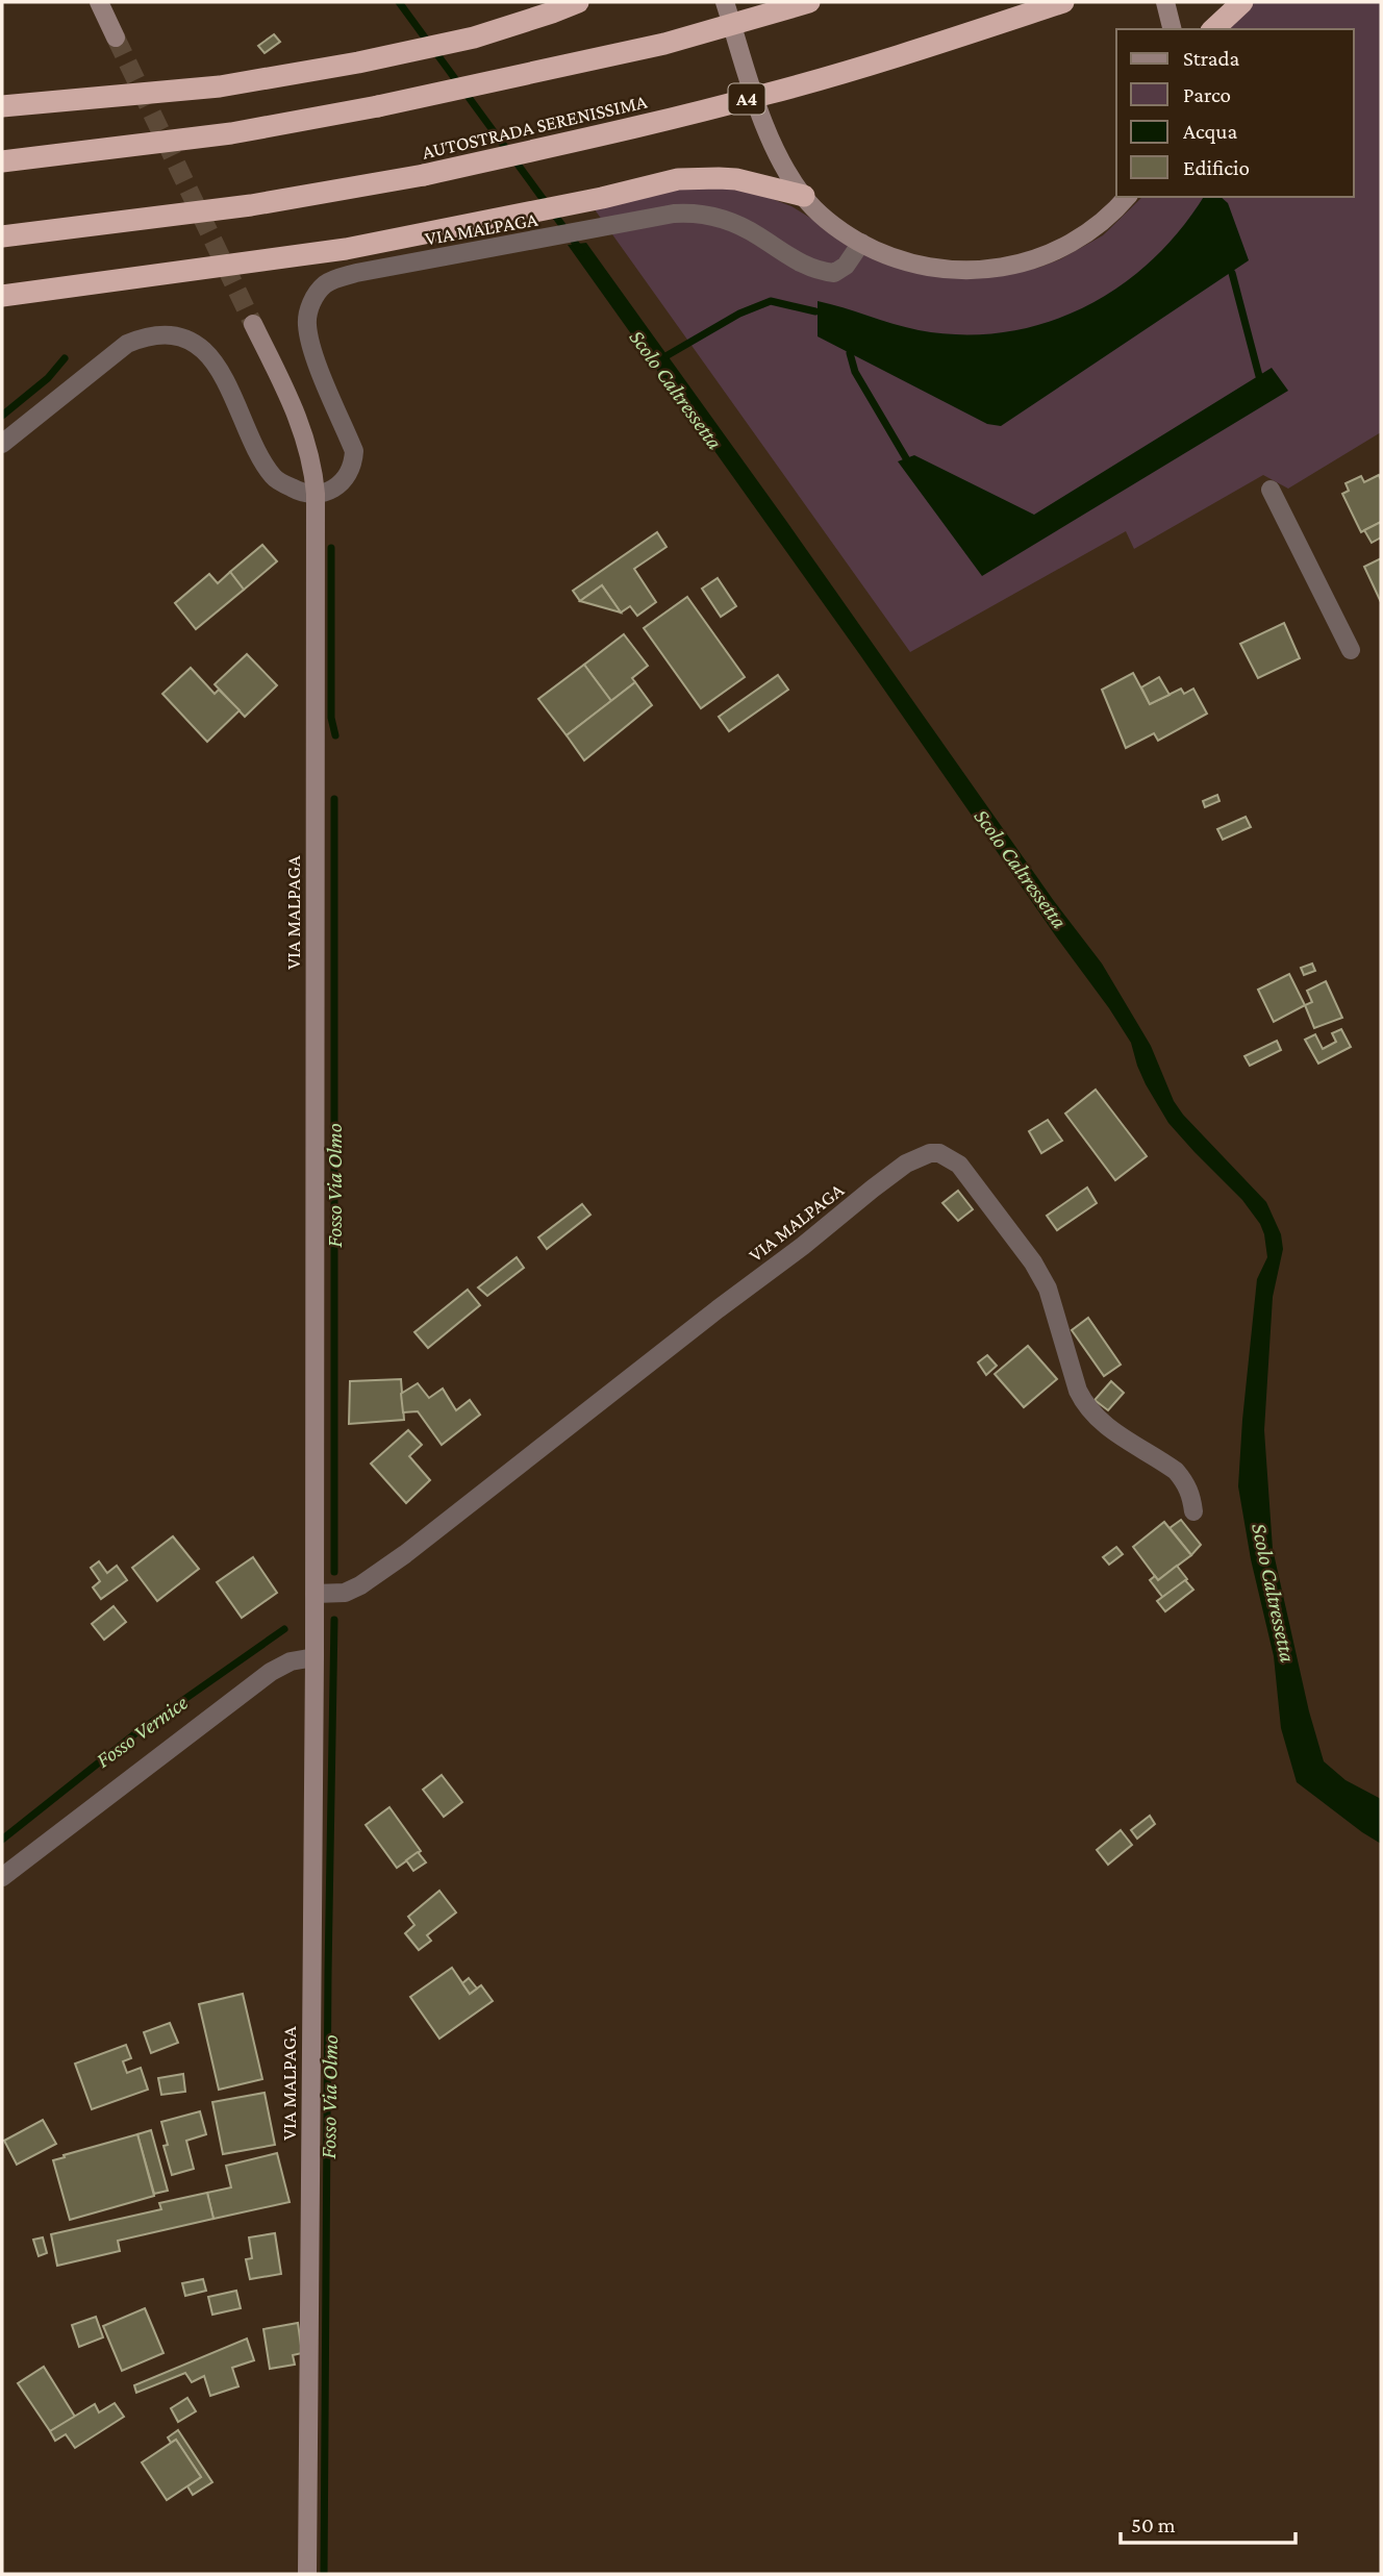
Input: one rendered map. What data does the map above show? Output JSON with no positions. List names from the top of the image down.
{
  "streets": {
    "highway": ["A4", "AUTOSTRADA SERENISSIMA"],
    "street": ["VIA MALPAGA"]
  },
  "water": ["Scolo Caltressetta", "Fosso Via Olmo", "Fosso Vernice"],
  "legend": [
    "Strada",
    "Parco",
    "Acqua",
    "Edificio"
  ],
  "scale_bar": "50 m"
}
